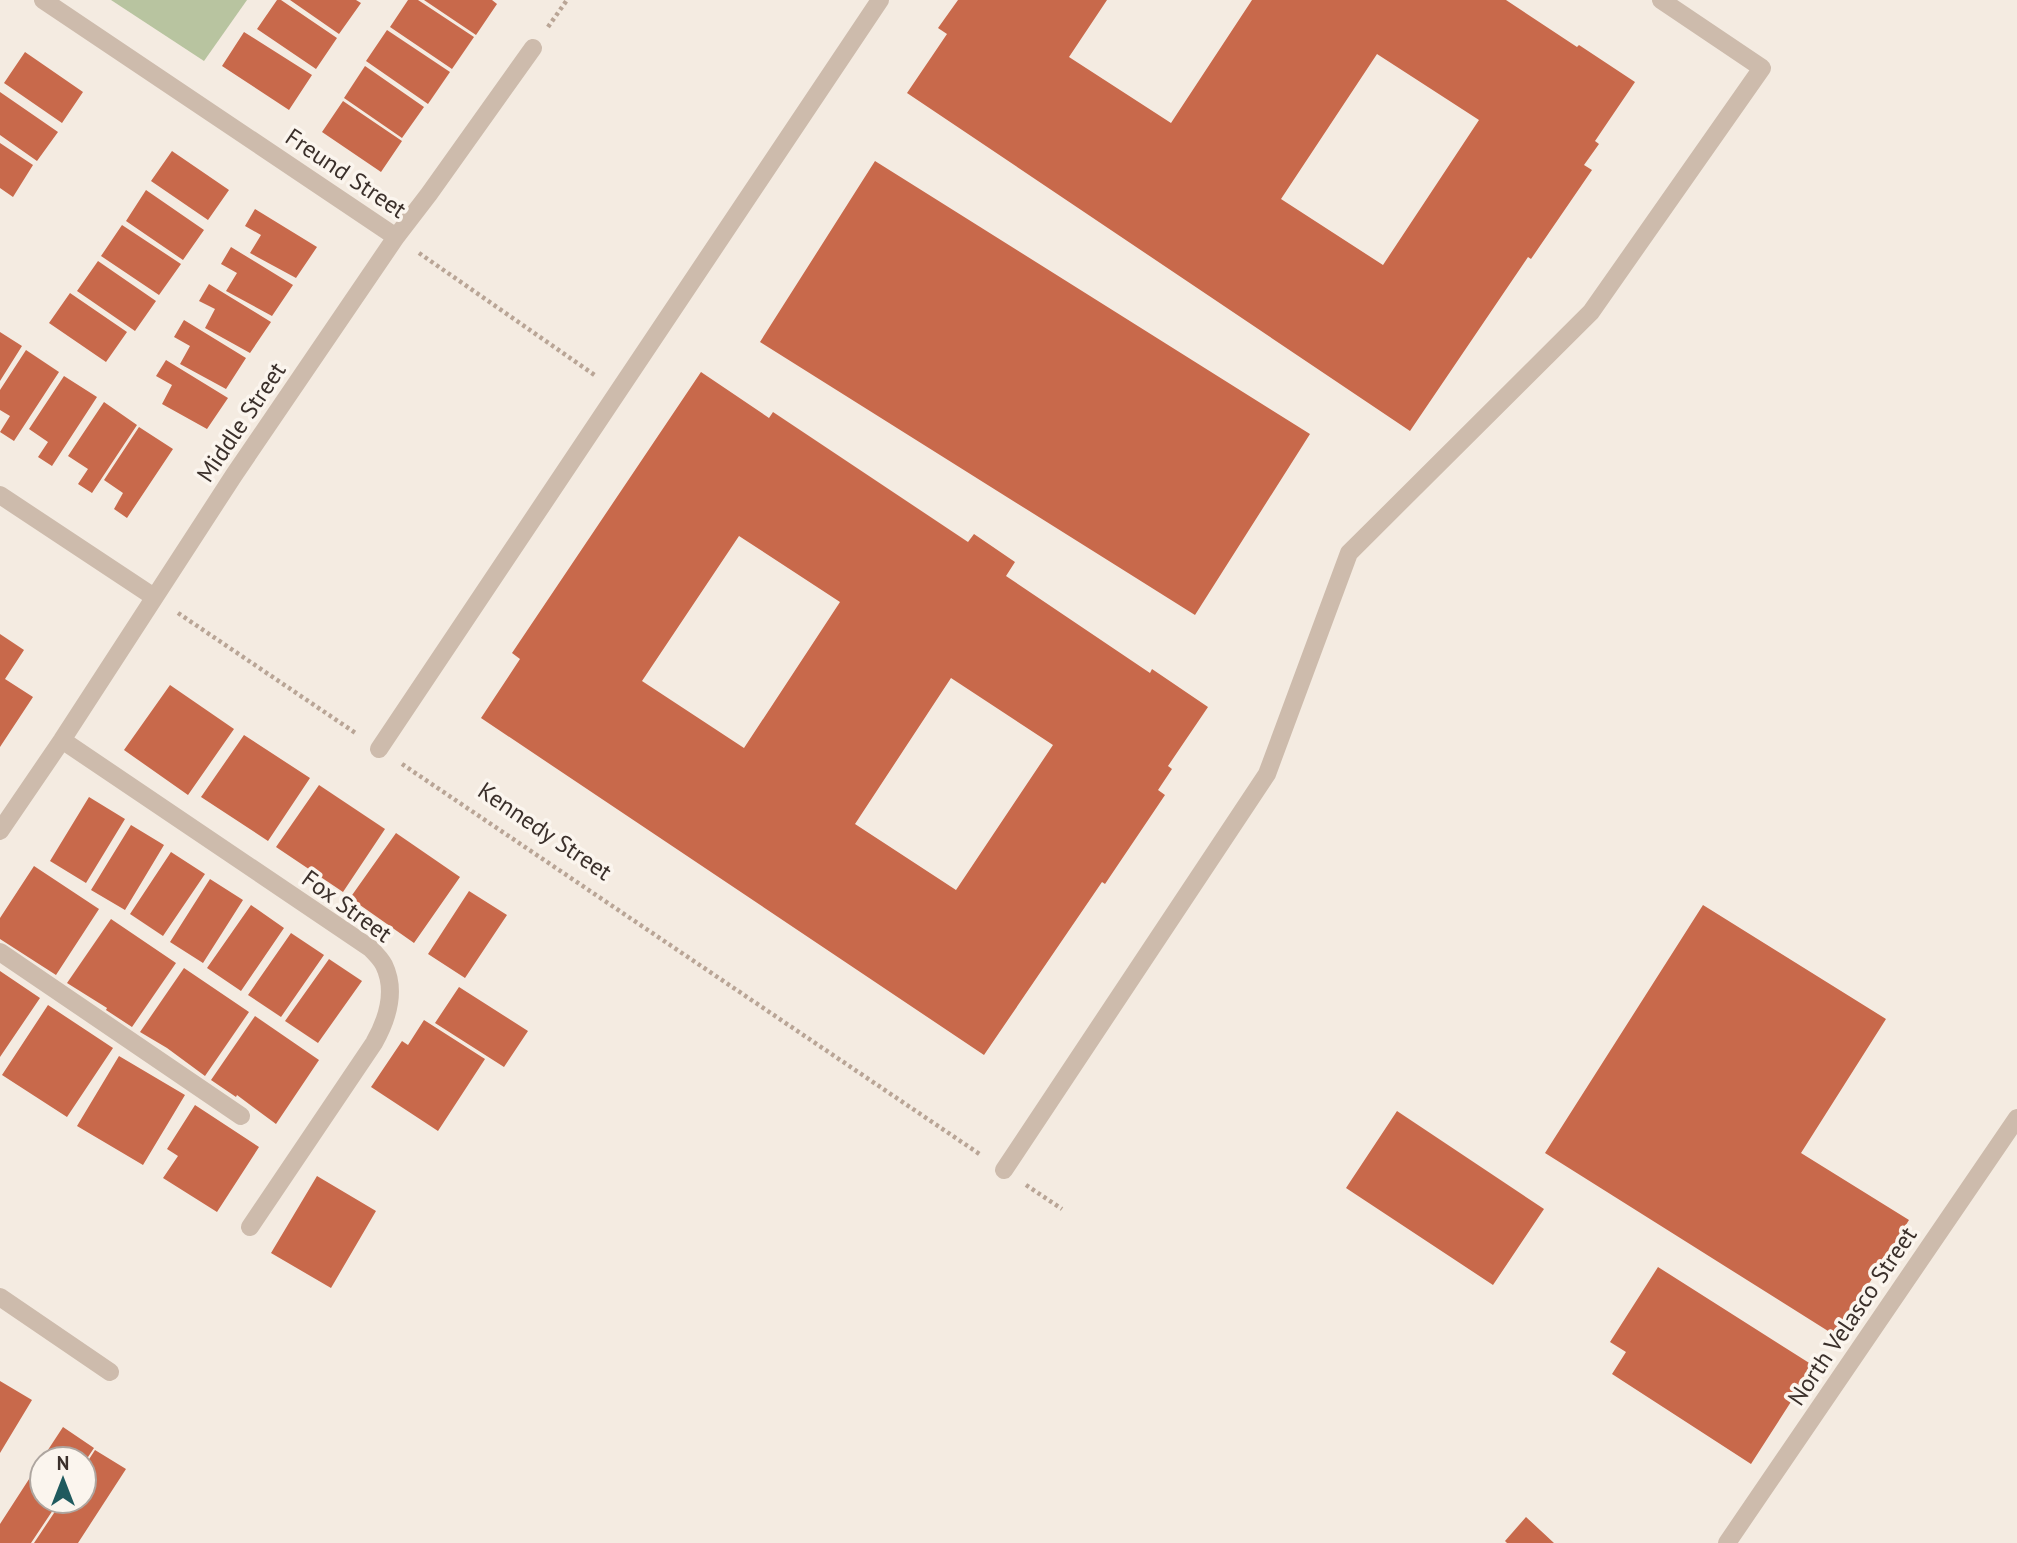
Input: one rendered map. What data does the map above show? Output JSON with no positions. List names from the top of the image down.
{
  "streets": {
    "street": [
      "Freund Street",
      "Middle Street",
      "Fox Street",
      "North Velasco Street"
    ],
    "path": ["Kennedy Street"]
  },
  "crossings": [
    ["Freund Street", "Middle Street"],
    ["Middle Street", "Kennedy Street"],
    ["Middle Street", "Fox Street"]
  ],
  "north": "top"
}
